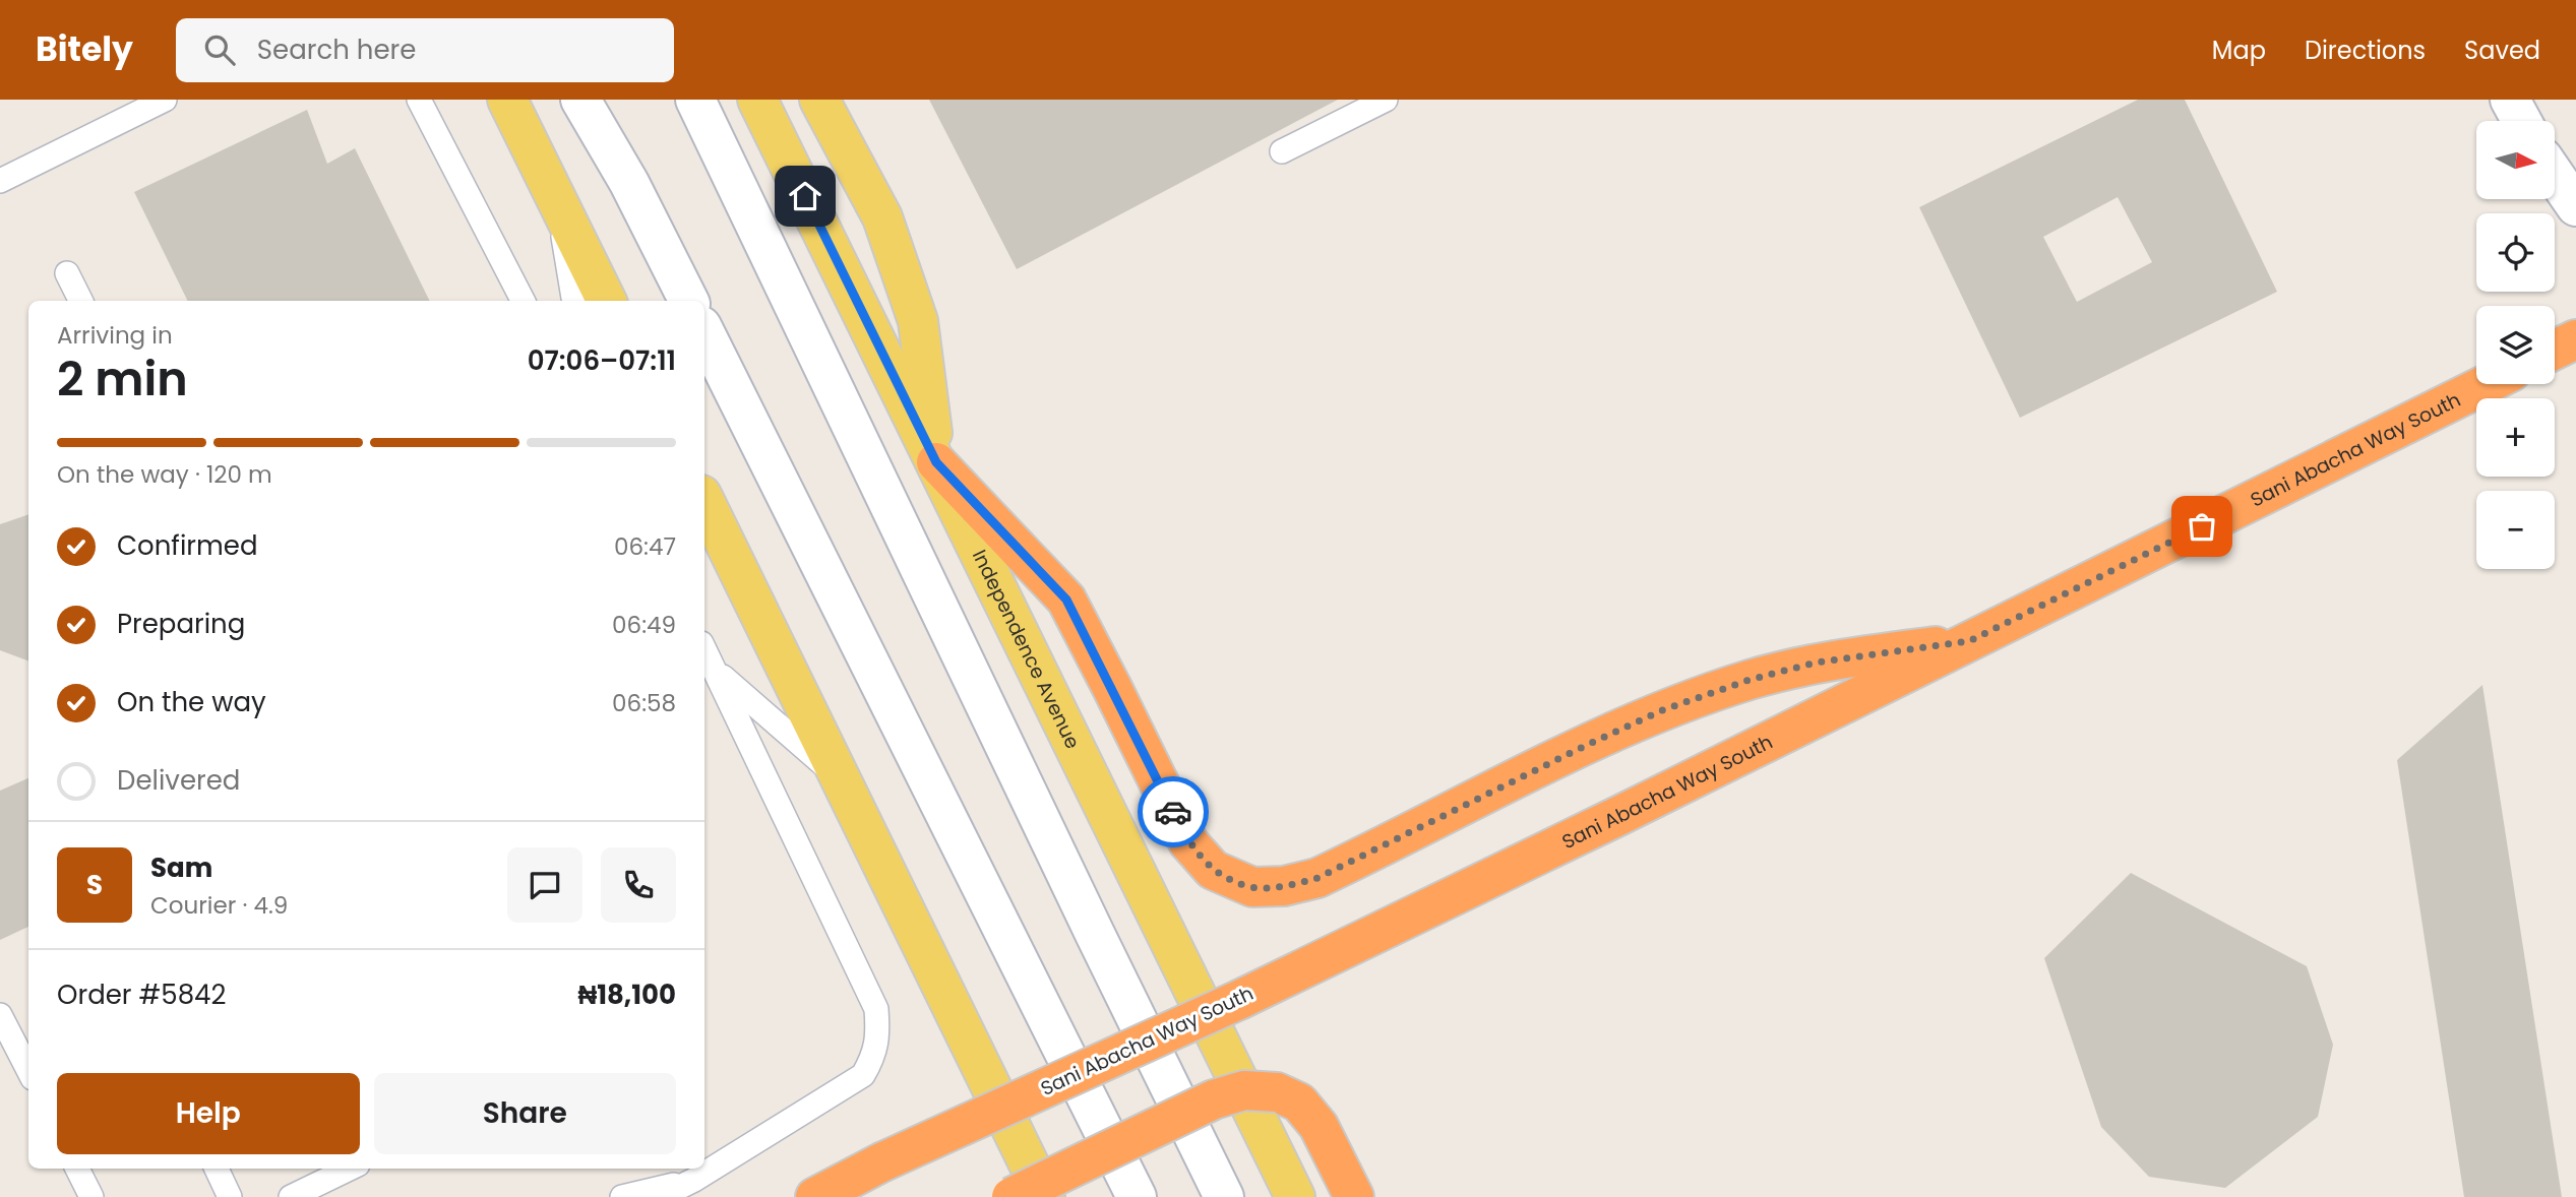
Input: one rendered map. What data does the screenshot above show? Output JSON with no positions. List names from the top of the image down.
{
  "streets": {
    "highway": ["Sani Abacha Way South"],
    "main road": ["Independence Avenue"]
  },
  "north": "right",
  "page": {
    "header": "Bitely",
    "search": "Search here",
    "nav": ["Map", "Directions", "Saved"],
    "map_buttons": ["+", "−"],
    "heading": ["2 min", "Arriving in", "07:06–07:11"],
    "panel": [
      "Sam",
      "Courier · 4.9",
      "Order #5842",
      "₦18,100"
    ],
    "bar": "On the way · 120 m",
    "list": [
      ["Confirmed", "06:47"],
      ["Preparing", "06:49"],
      ["On the way", "06:58"],
      "Delivered"
    ],
    "round": "S",
    "buttons": ["Help", "Share"]
  }
}
